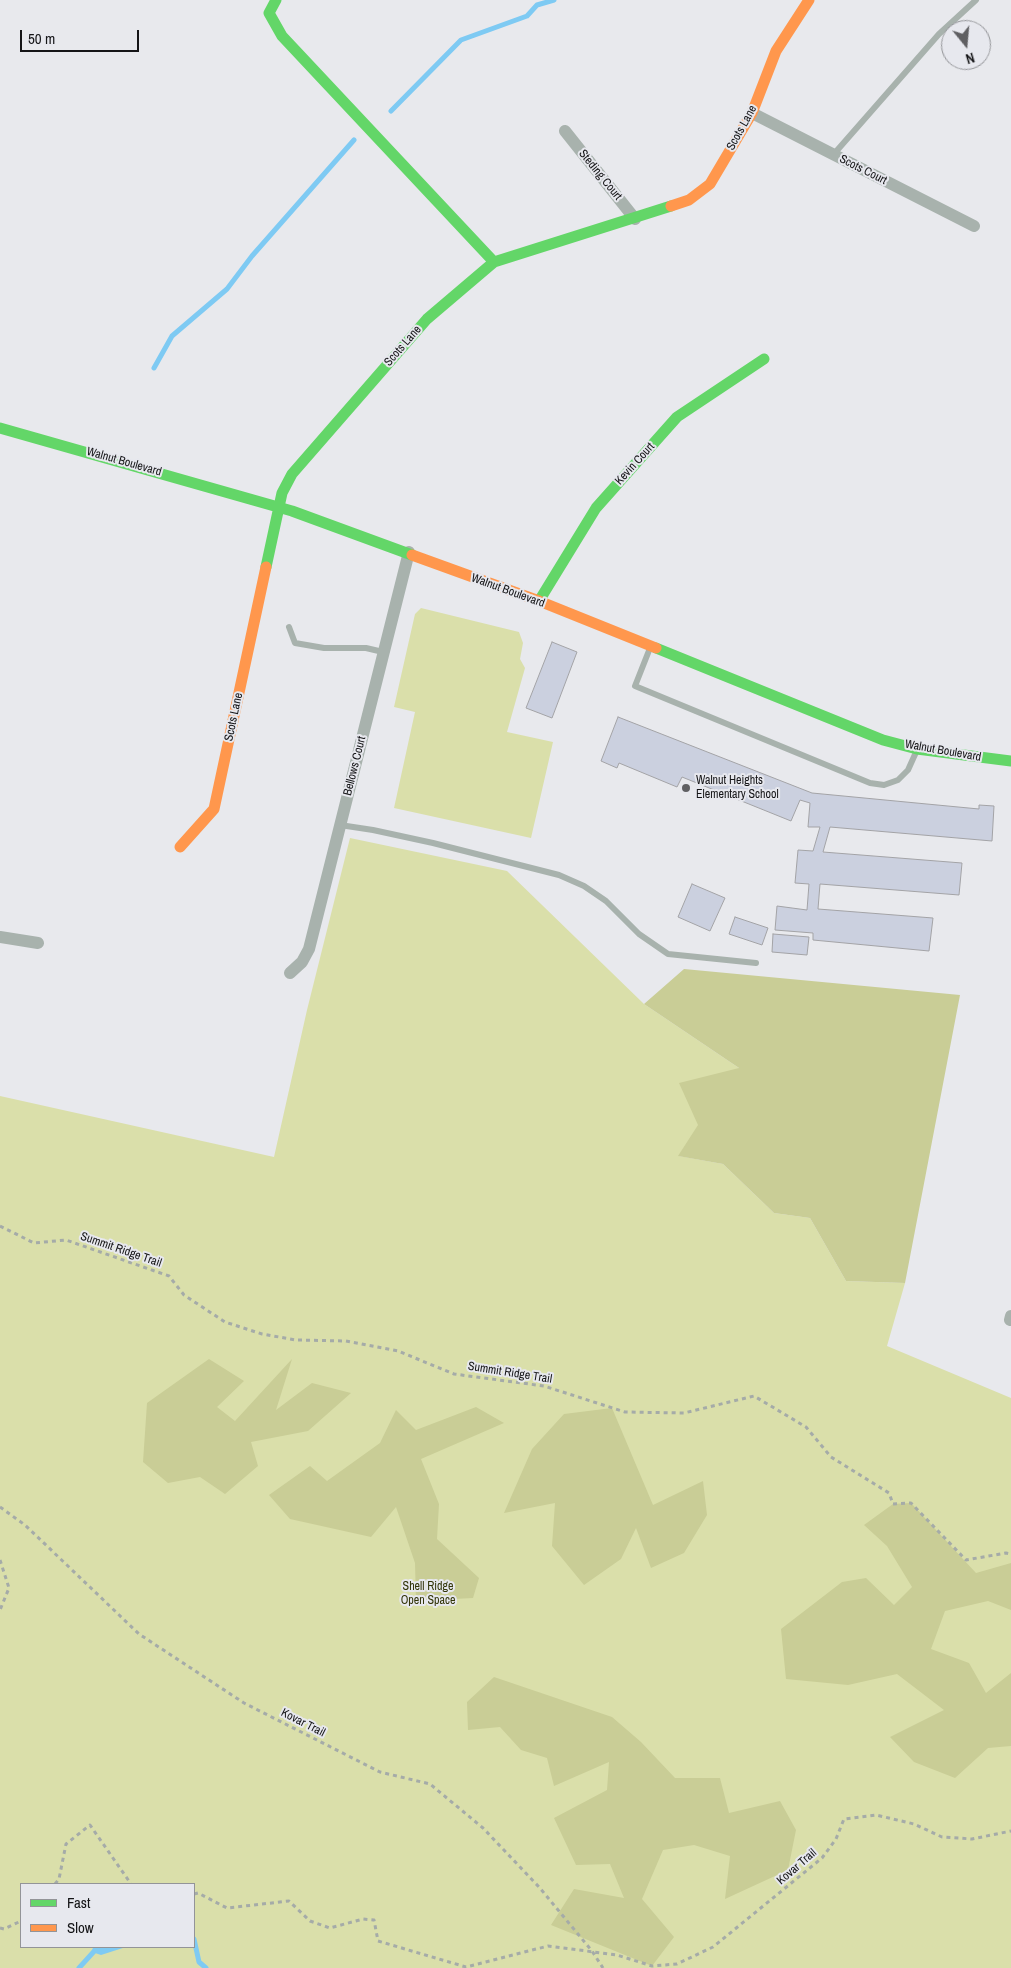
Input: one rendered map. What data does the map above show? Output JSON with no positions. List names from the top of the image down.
{
  "streets": {
    "street": [
      "Scots Lane",
      "Scots Court",
      "Steding Court",
      "Walnut Boulevard",
      "Kevin Court",
      "Bellows Court"
    ],
    "path": ["Summit Ridge Trail", "Kovar Trail"]
  },
  "crossings": [
    ["Scots Lane", "Scots Court"],
    ["Scots Lane", "Steding Court"],
    ["Scots Lane", "Walnut Boulevard"],
    ["Walnut Boulevard", "Kevin Court"],
    ["Walnut Boulevard", "Bellows Court"]
  ],
  "parks": ["Shell Ridge Open Space"],
  "places": ["Walnut Heights Elementary School"],
  "legend": ["Fast", "Slow"],
  "scale_bar": "50 m",
  "north": "bottom"
}
